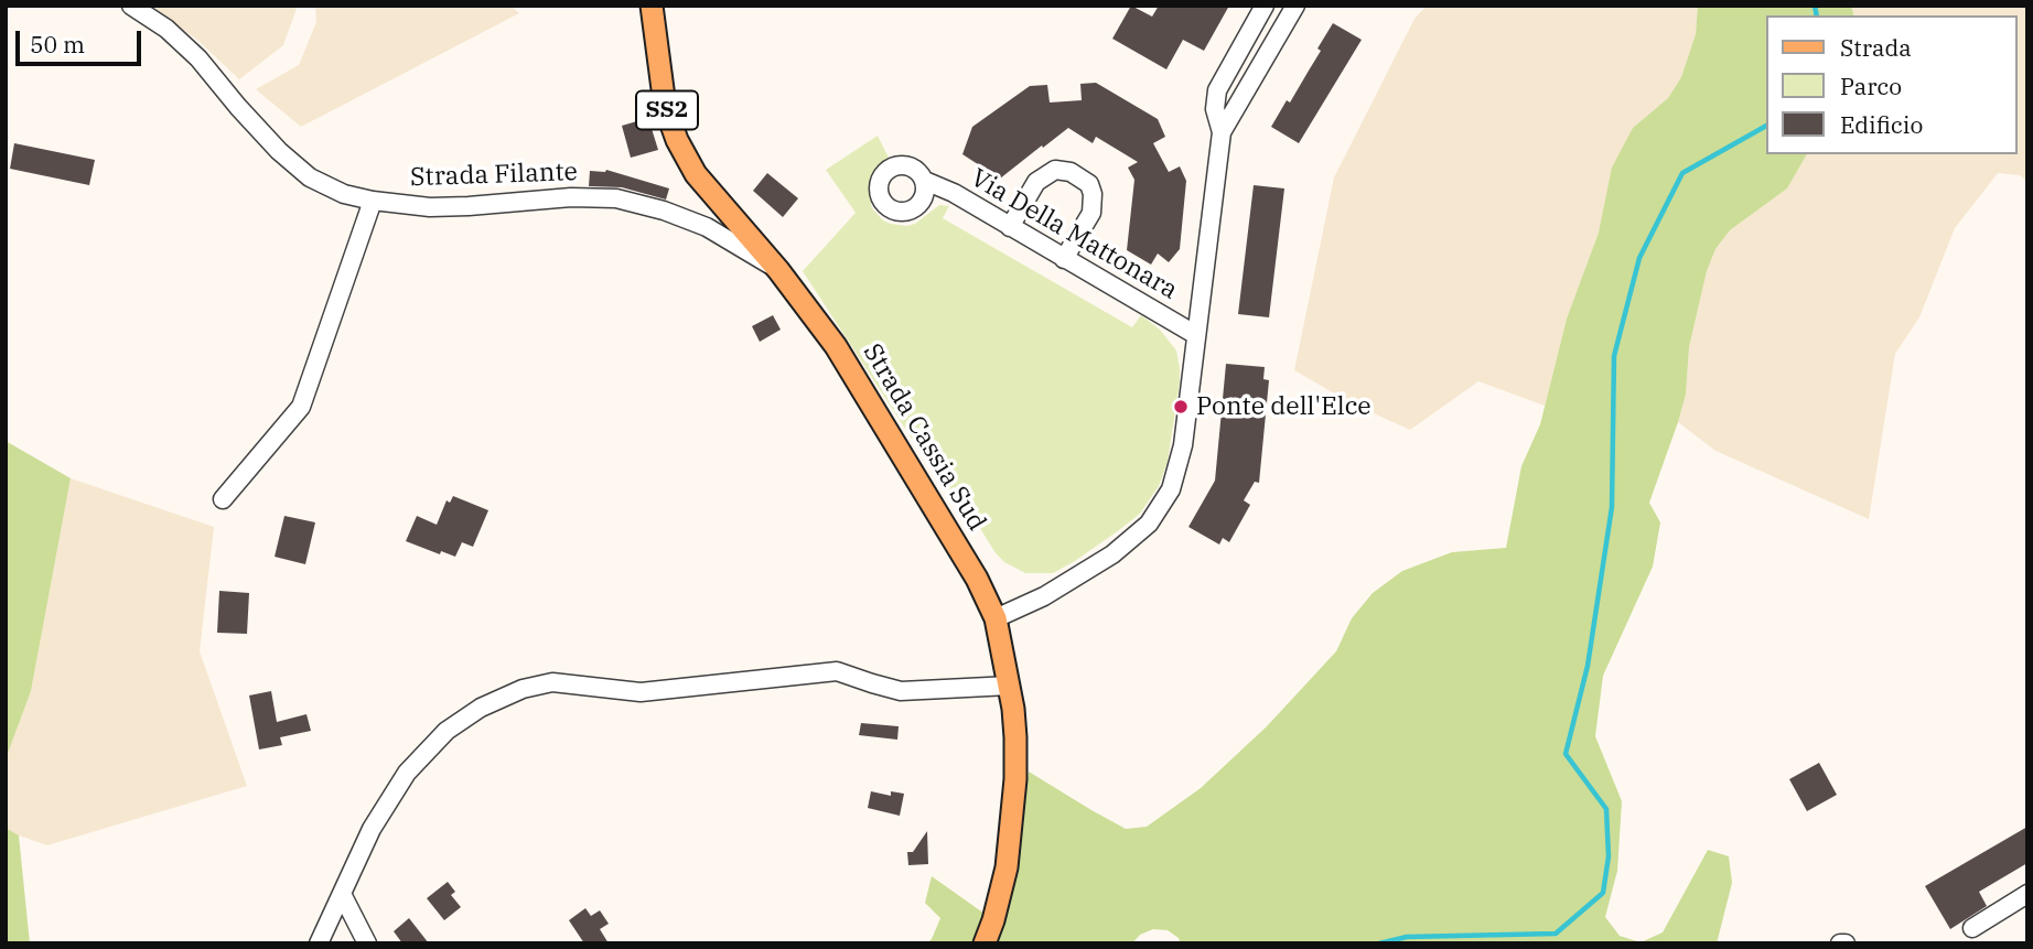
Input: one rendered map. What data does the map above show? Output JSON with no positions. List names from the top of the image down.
{
  "streets": {
    "main road": ["SS2", "Strada Cassia Sud"],
    "street": ["Strada Filante", "Via Della Mattonara"]
  },
  "crossings": [
    ["Strada Filante", "Strada Cassia Sud"]
  ],
  "places": ["Ponte dell'Elce"],
  "legend": ["Strada", "Parco", "Edificio"],
  "scale_bar": "50 m"
}
